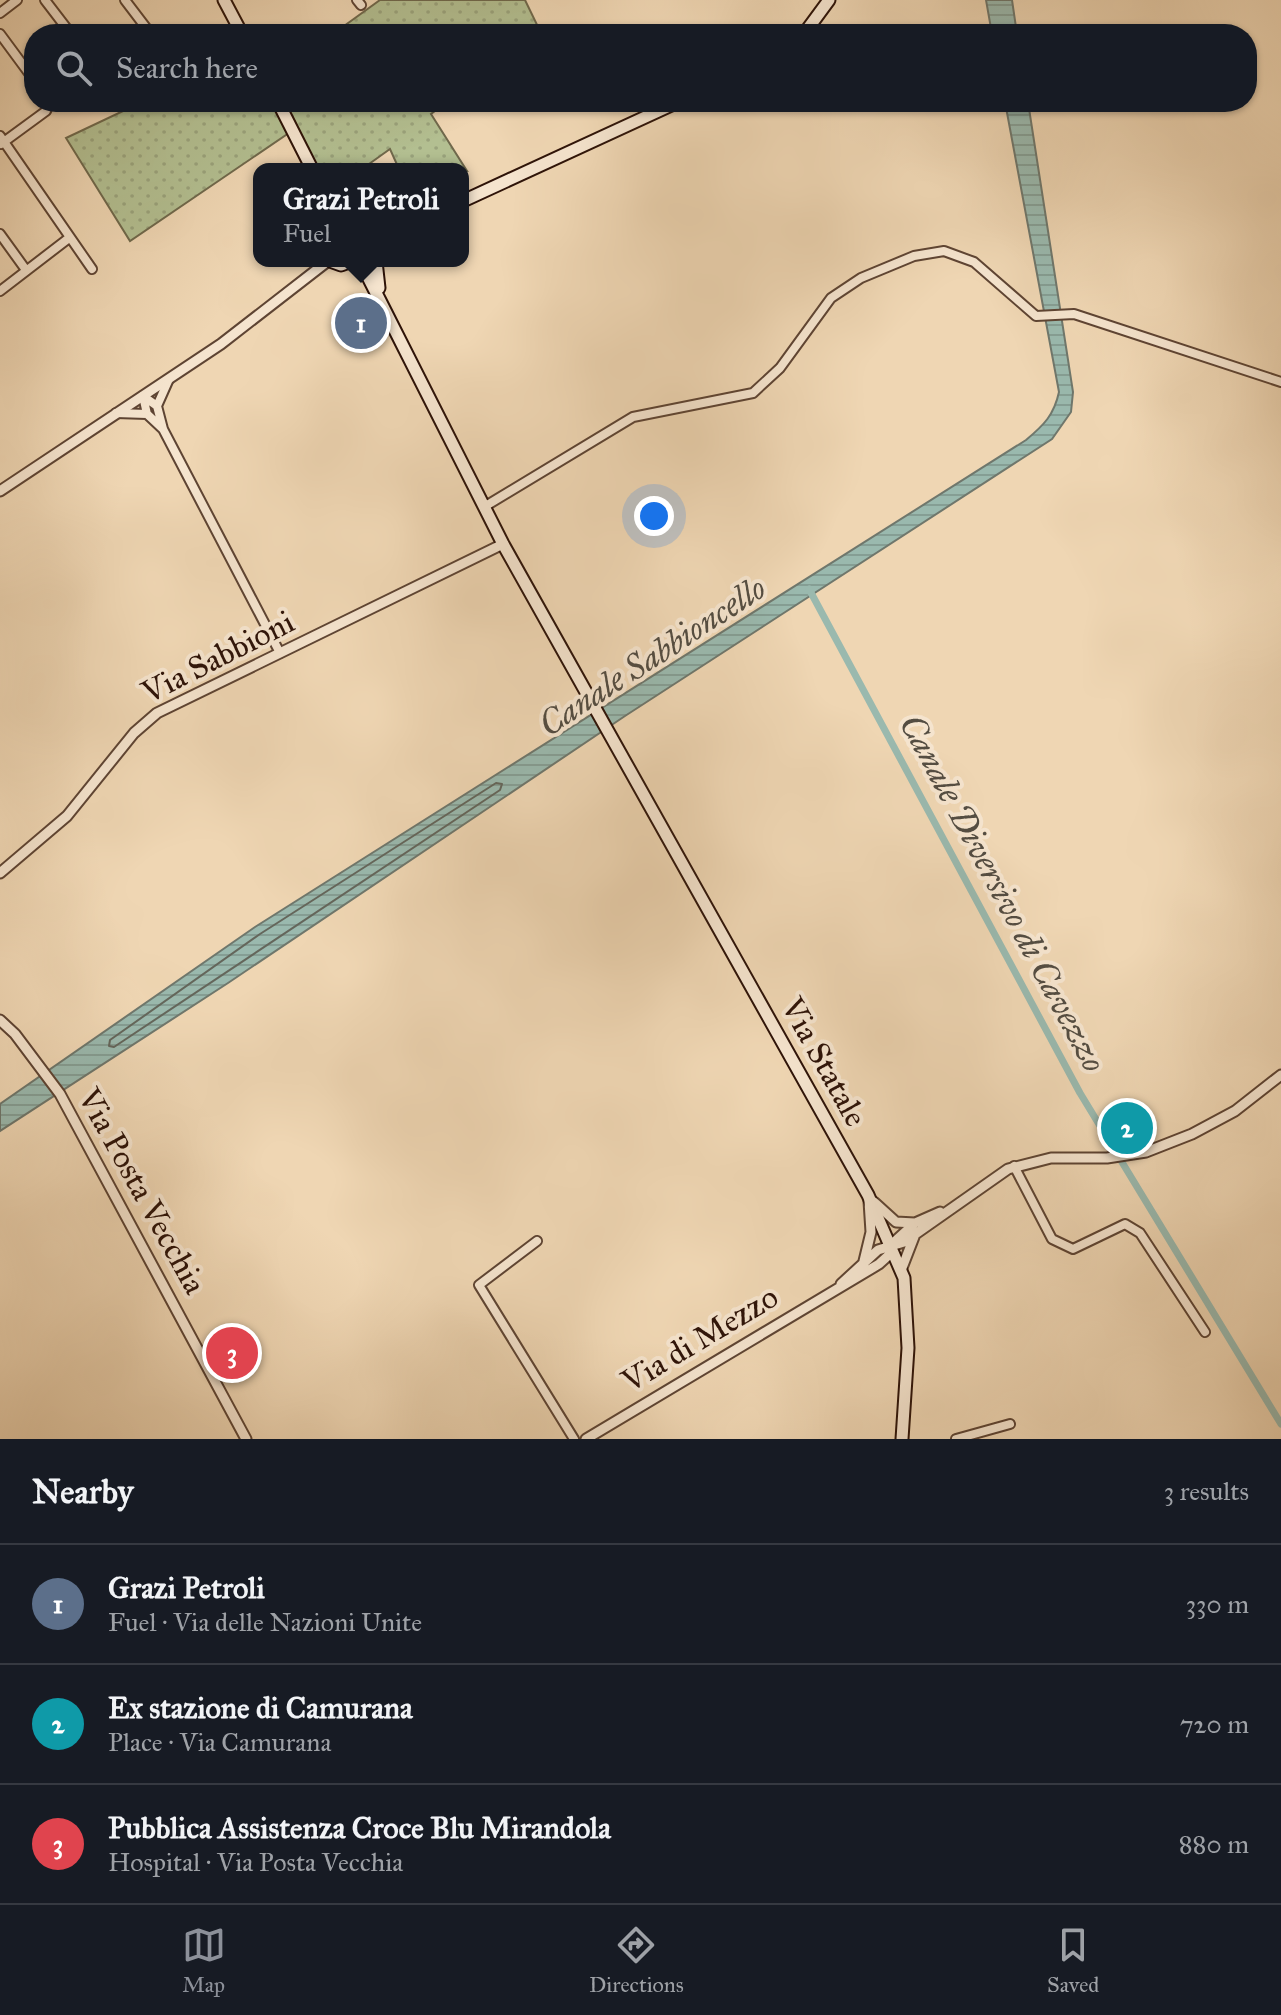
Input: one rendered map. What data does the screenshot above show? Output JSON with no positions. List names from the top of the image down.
{
  "streets": {
    "main road": ["Via Statale"],
    "street": ["Via Sabbioni", "Via Posta Vecchia", "Via di Mezzo"]
  },
  "crossings": [
    ["Via Sabbioni", "Via Statale"]
  ],
  "water": ["Canale Sabbioncello", "Canale Diversivo di Cavezzo"],
  "page": {
    "search": "Search here",
    "popup": ["Grazi Petroli", "Fuel"],
    "pins": ["1", "2", "3"],
    "heading": ["Nearby", "3 results"],
    "list": [
      {
        "mark": "1",
        "name": "Grazi Petroli",
        "note": "Fuel · Via delle Nazioni Unite",
        "value": "330 m"
      },
      {
        "mark": "2",
        "name": "Ex stazione di Camurana",
        "note": "Place · Via Camurana",
        "value": "720 m"
      },
      {
        "mark": "3",
        "name": "Pubblica Assistenza Croce Blu Mirandola",
        "note": "Hospital · Via Posta Vecchia",
        "value": "880 m"
      }
    ],
    "nav": ["Map", "Directions", "Saved"]
  }
}
